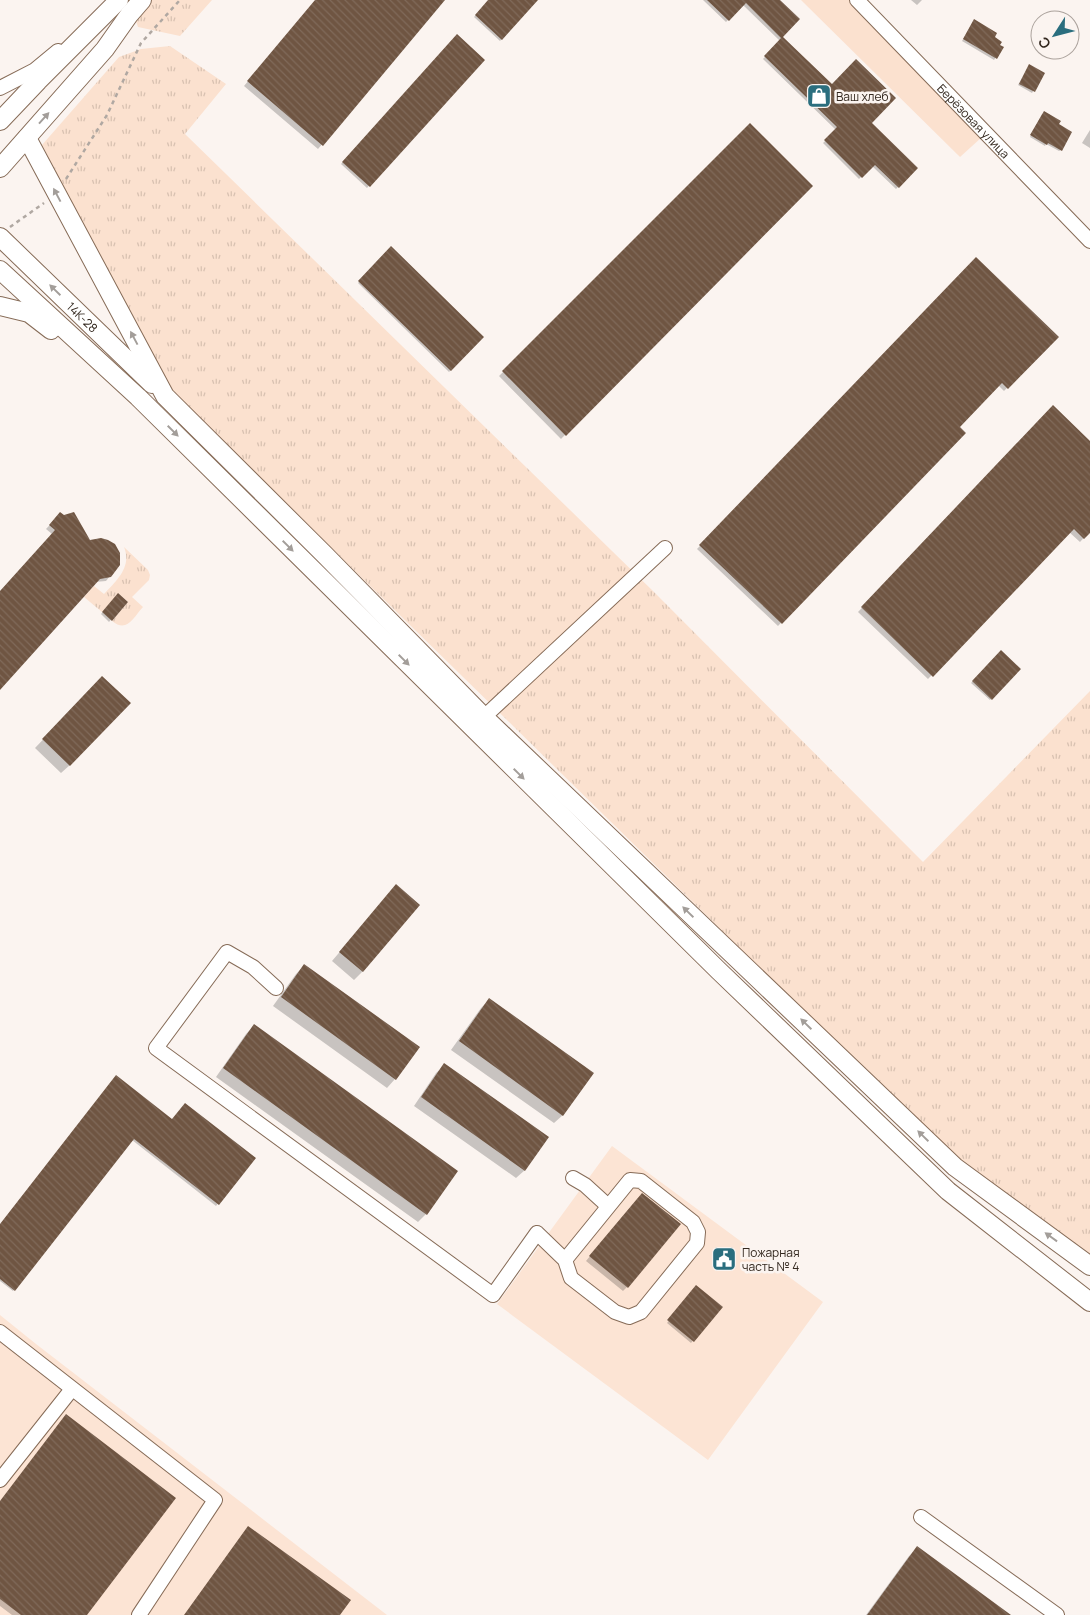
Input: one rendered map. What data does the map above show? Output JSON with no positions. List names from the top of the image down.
{
  "streets": {
    "main road": ["14К-28"],
    "street": ["Берёзовая улица"]
  },
  "places": {
    "shop": ["Ваш хлеб"],
    "public building": ["Пожарная часть № 4"]
  },
  "north": "bottom left"
}
